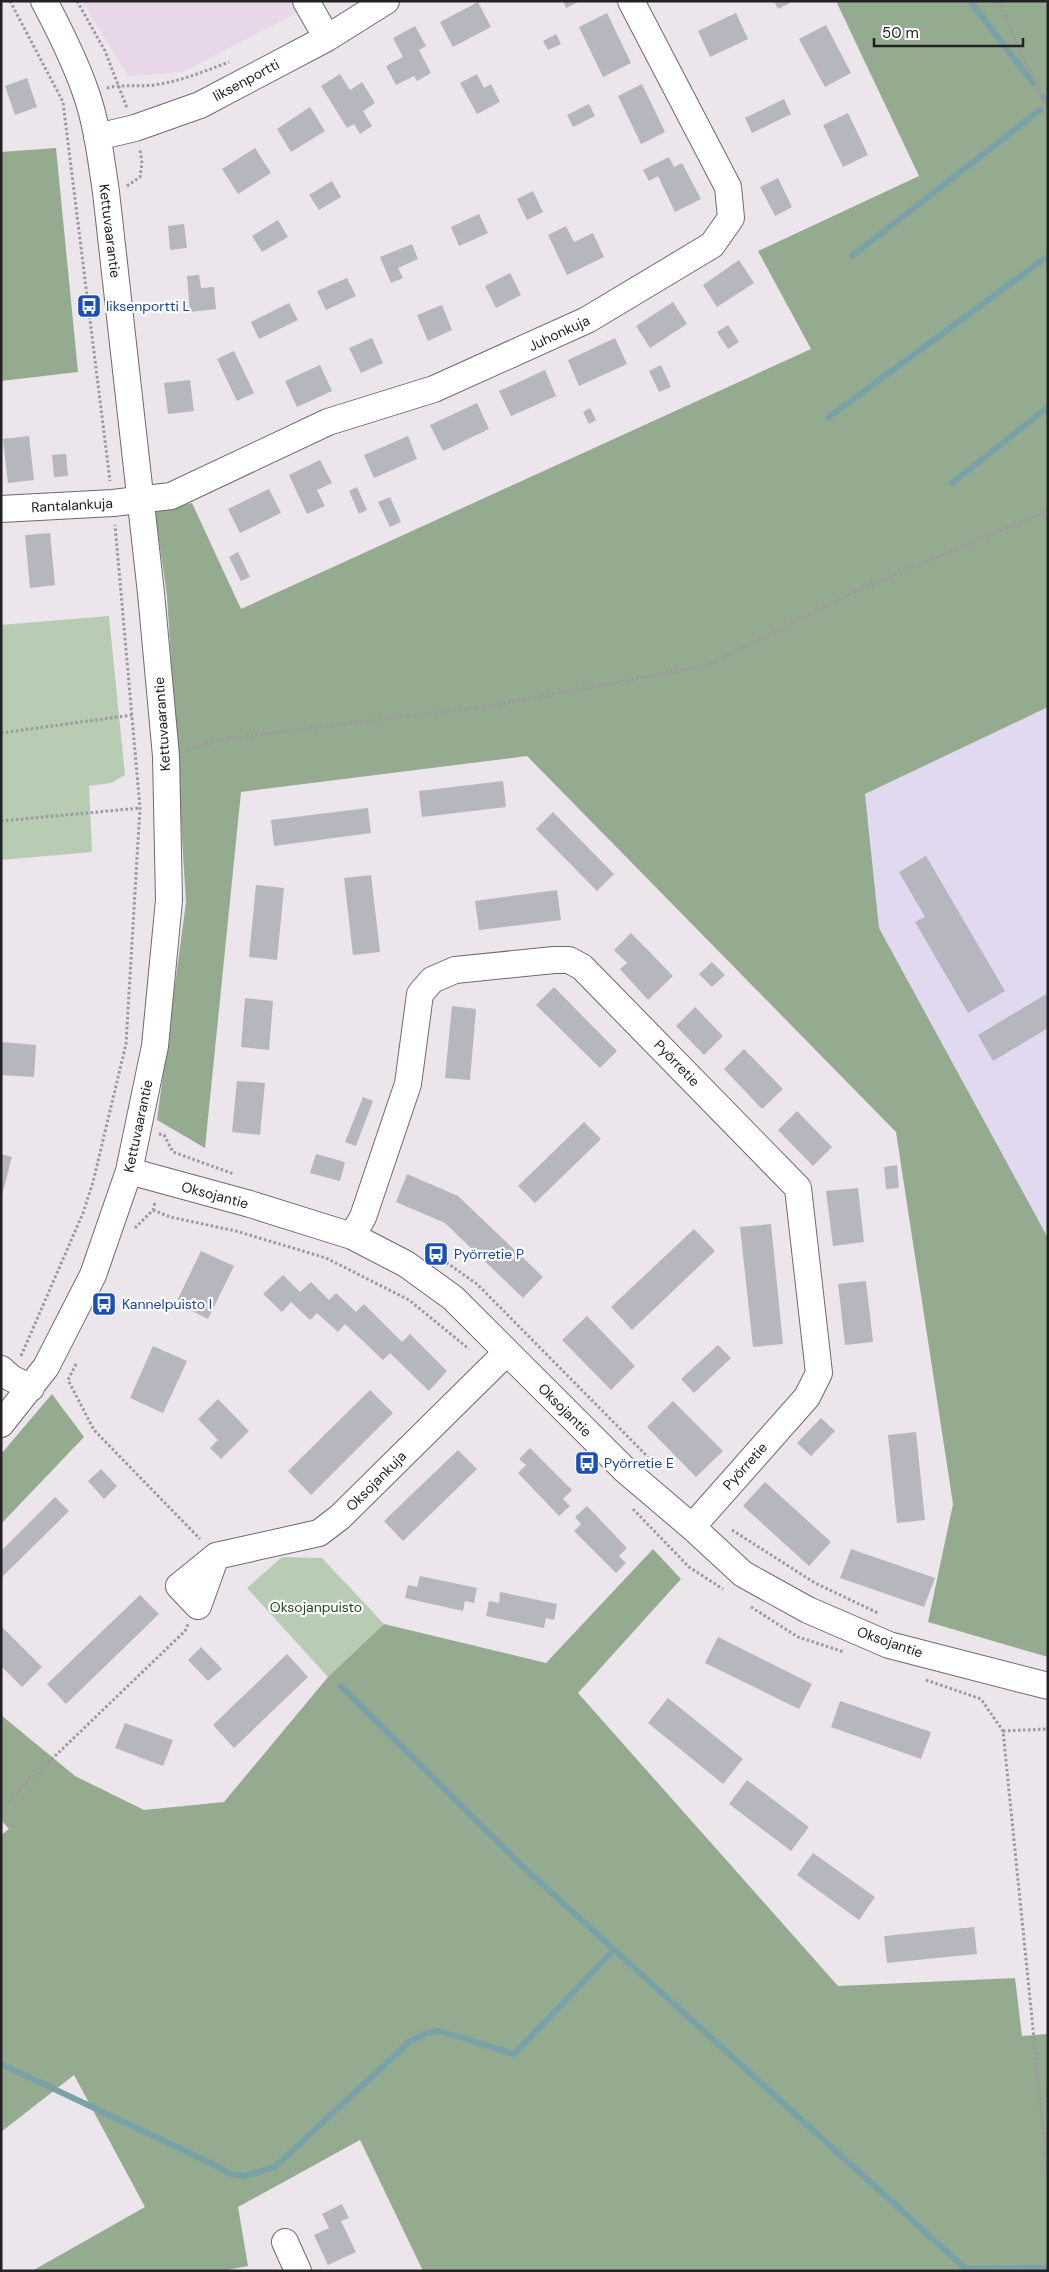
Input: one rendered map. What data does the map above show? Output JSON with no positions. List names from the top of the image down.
{
  "streets": {
    "street": [
      "Iiksenportti",
      "Kettuvaarantie",
      "Juhonkuja",
      "Rantalankuja",
      "Pyörretie",
      "Oksojantie",
      "Oksojankuja"
    ]
  },
  "crossings": [
    ["Iiksenportti", "Kettuvaarantie"],
    ["Kettuvaarantie", "Juhonkuja"],
    ["Kettuvaarantie", "Rantalankuja"],
    ["Kettuvaarantie", "Oksojantie"],
    ["Juhonkuja", "Rantalankuja"],
    ["Pyörretie", "Oksojantie"],
    ["Oksojantie", "Oksojankuja"]
  ],
  "parks": ["Oksojanpuisto"],
  "places": {
    "bus stop": [
      "Iiksenportti L",
      "Pyörretie P",
      "Kannelpuisto I",
      "Pyörretie E"
    ]
  },
  "scale_bar": "50 m"
}
